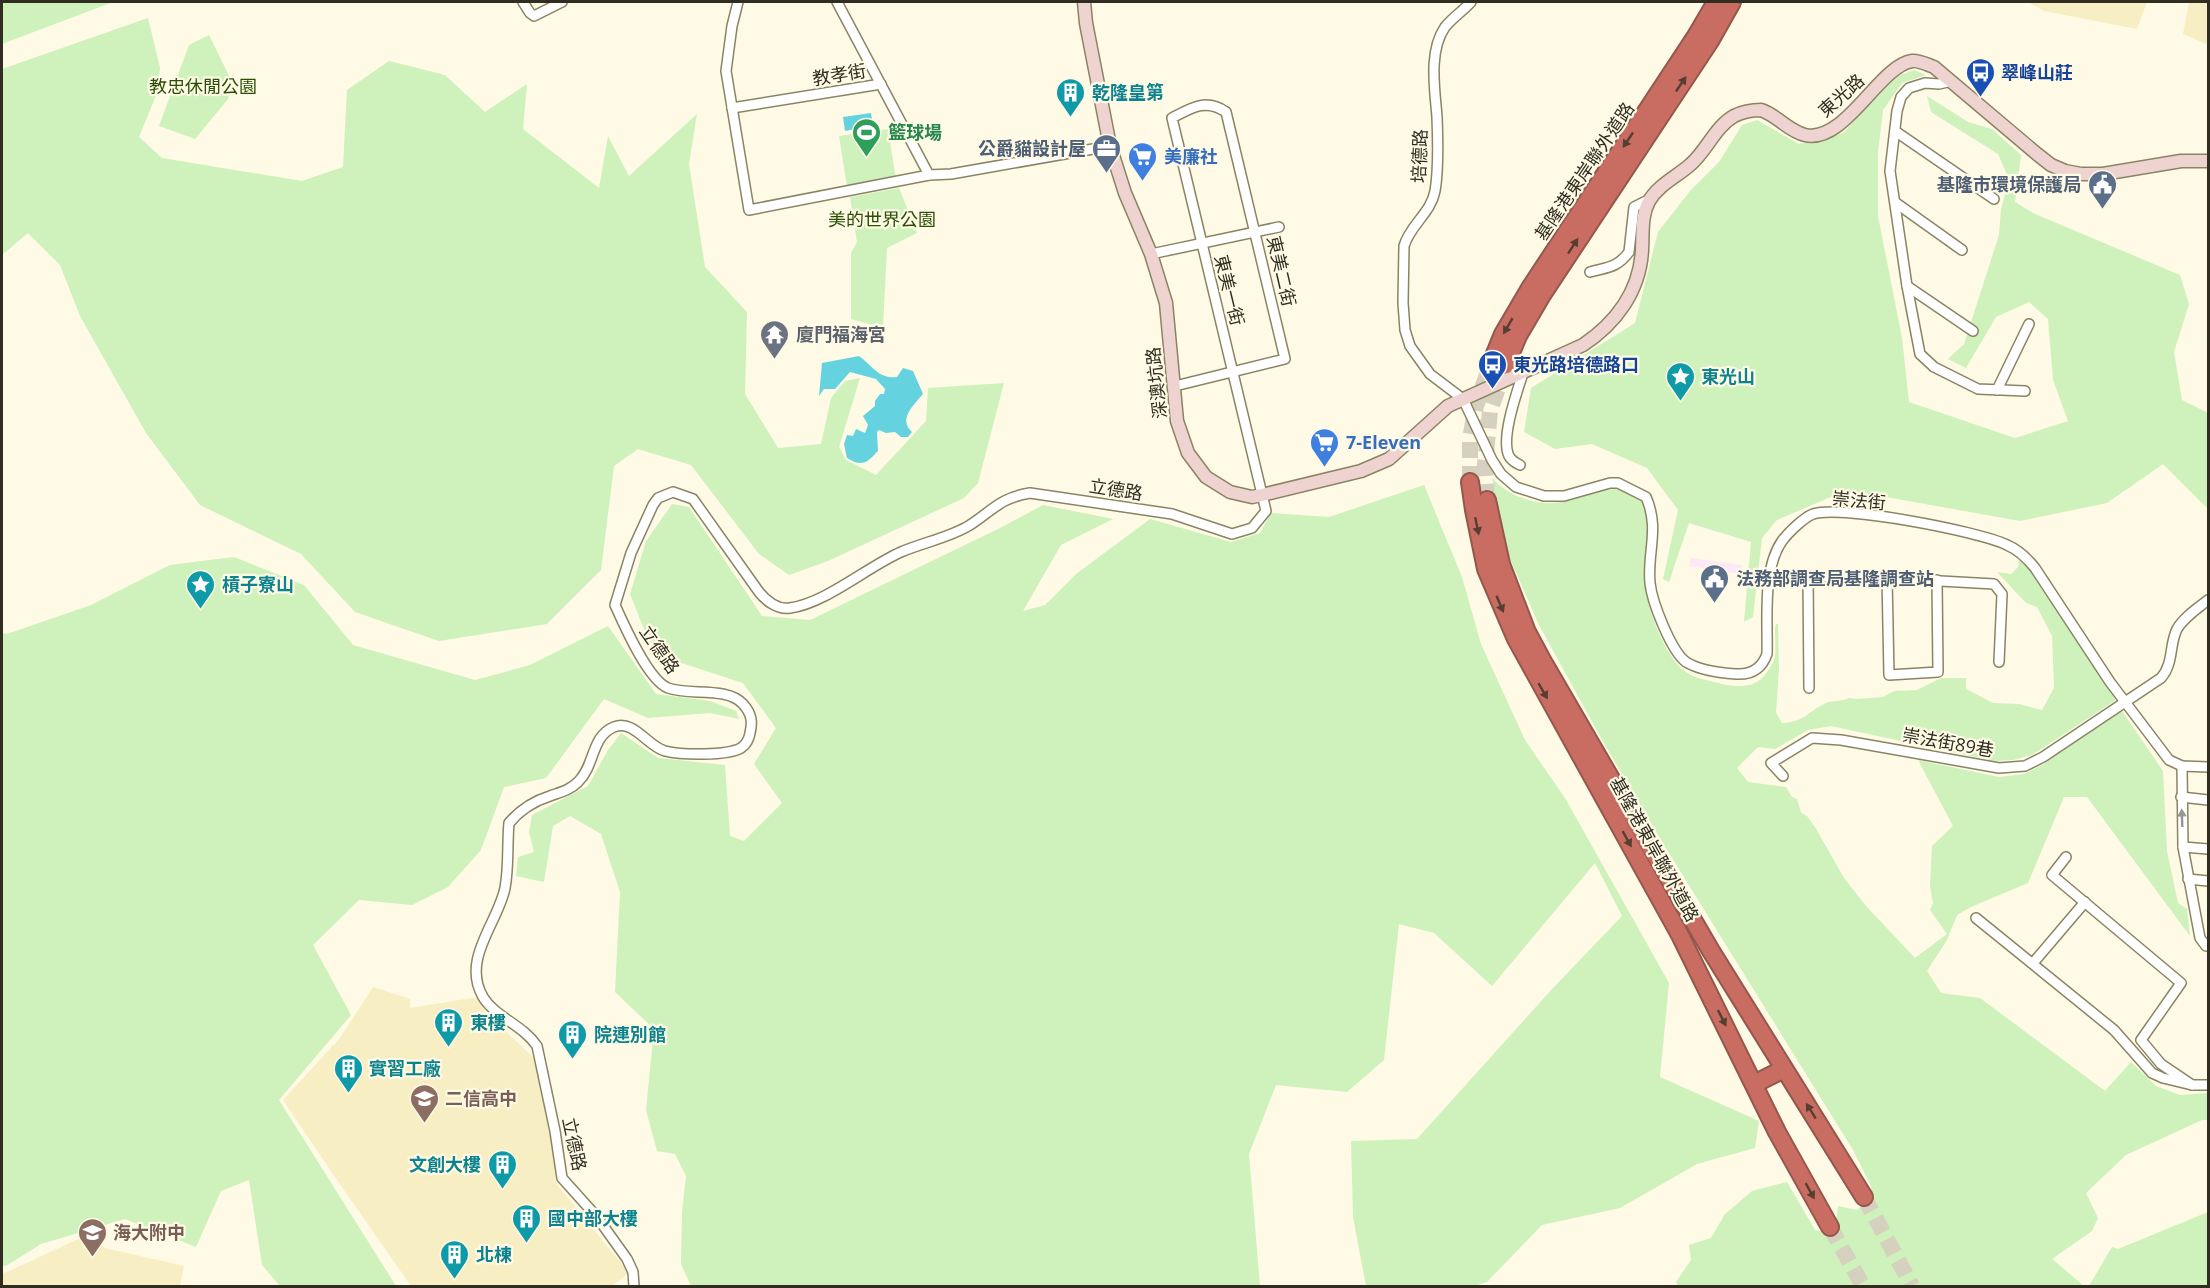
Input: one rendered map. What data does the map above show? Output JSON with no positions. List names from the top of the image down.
{
  "streets": {
    "highway": ["基隆港東岸聯外道路"],
    "street": [
      "教孝街",
      "東光路",
      "培德路",
      "東美二街",
      "東美一街",
      "深澳坑路",
      "立德路",
      "崇法街",
      "崇法街89巷"
    ]
  },
  "crossings": [
    ["培德路", "深澳坑路"],
    ["培德路", "崇法街"],
    ["東美二街", "東美一街"],
    ["東美二街", "深澳坑路"],
    ["東美一街", "深澳坑路"],
    ["東美一街", "立德路"],
    ["深澳坑路", "立德路"],
    ["深澳坑路", "崇法街"],
    ["崇法街", "崇法街89巷"]
  ],
  "parks": ["教忠休閒公園", "美的世界公園"],
  "places": {
    "bus stop": ["翠峰山莊", "東光路培德路口"],
    "building": [
      "乾隆皇第",
      "東樓",
      "院連別館",
      "實習工廠",
      "文創大樓",
      "國中部大樓",
      "北棟"
    ],
    "sports": ["籃球場"],
    "office": ["公爵貓設計屋"],
    "supermarket": ["美廉社", "7-Eleven"],
    "public building": ["基隆市環境保護局", "法務部調查局基隆調查站"],
    "temple": ["廈門福海宮"],
    "place": ["東光山", "槓子寮山"],
    "school or university": ["二信高中", "海大附中"]
  }
}
